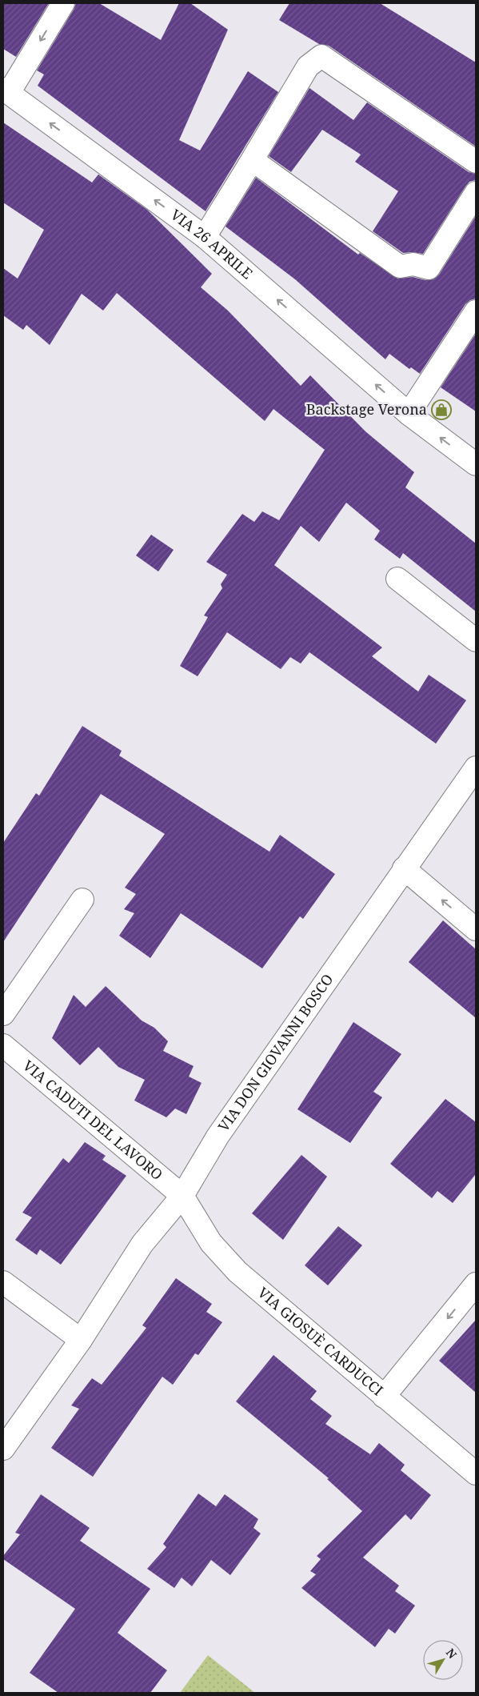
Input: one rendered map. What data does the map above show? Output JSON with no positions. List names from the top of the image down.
{
  "streets": {
    "street": [
      "VIA 26 APRILE",
      "VIA DON GIOVANNI BOSCO",
      "VIA CADUTI DEL LAVORO",
      "VIA GIOSUÈ CARDUCCI"
    ]
  },
  "crossings": [
    ["VIA DON GIOVANNI BOSCO", "VIA CADUTI DEL LAVORO"],
    ["VIA DON GIOVANNI BOSCO", "VIA GIOSUÈ CARDUCCI"],
    ["VIA CADUTI DEL LAVORO", "VIA GIOSUÈ CARDUCCI"]
  ],
  "one_way": ["VIA 26 APRILE"],
  "places": {
    "shop": ["Backstage Verona"]
  },
  "north": "top right"
}
